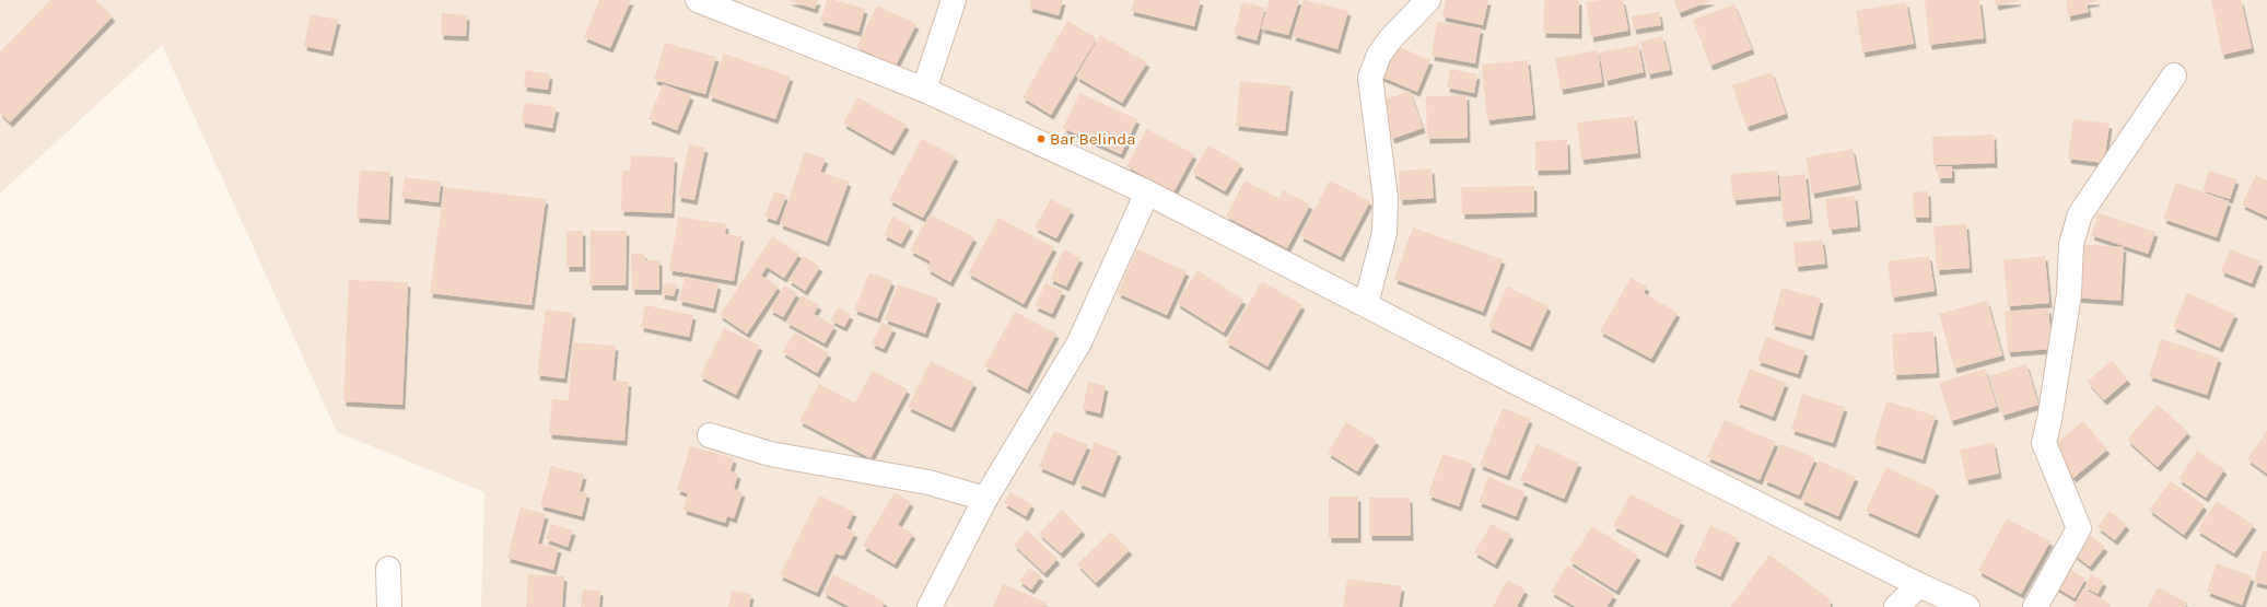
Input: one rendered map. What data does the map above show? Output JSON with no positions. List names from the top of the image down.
{
  "places": ["Bar Belinda"]
}
